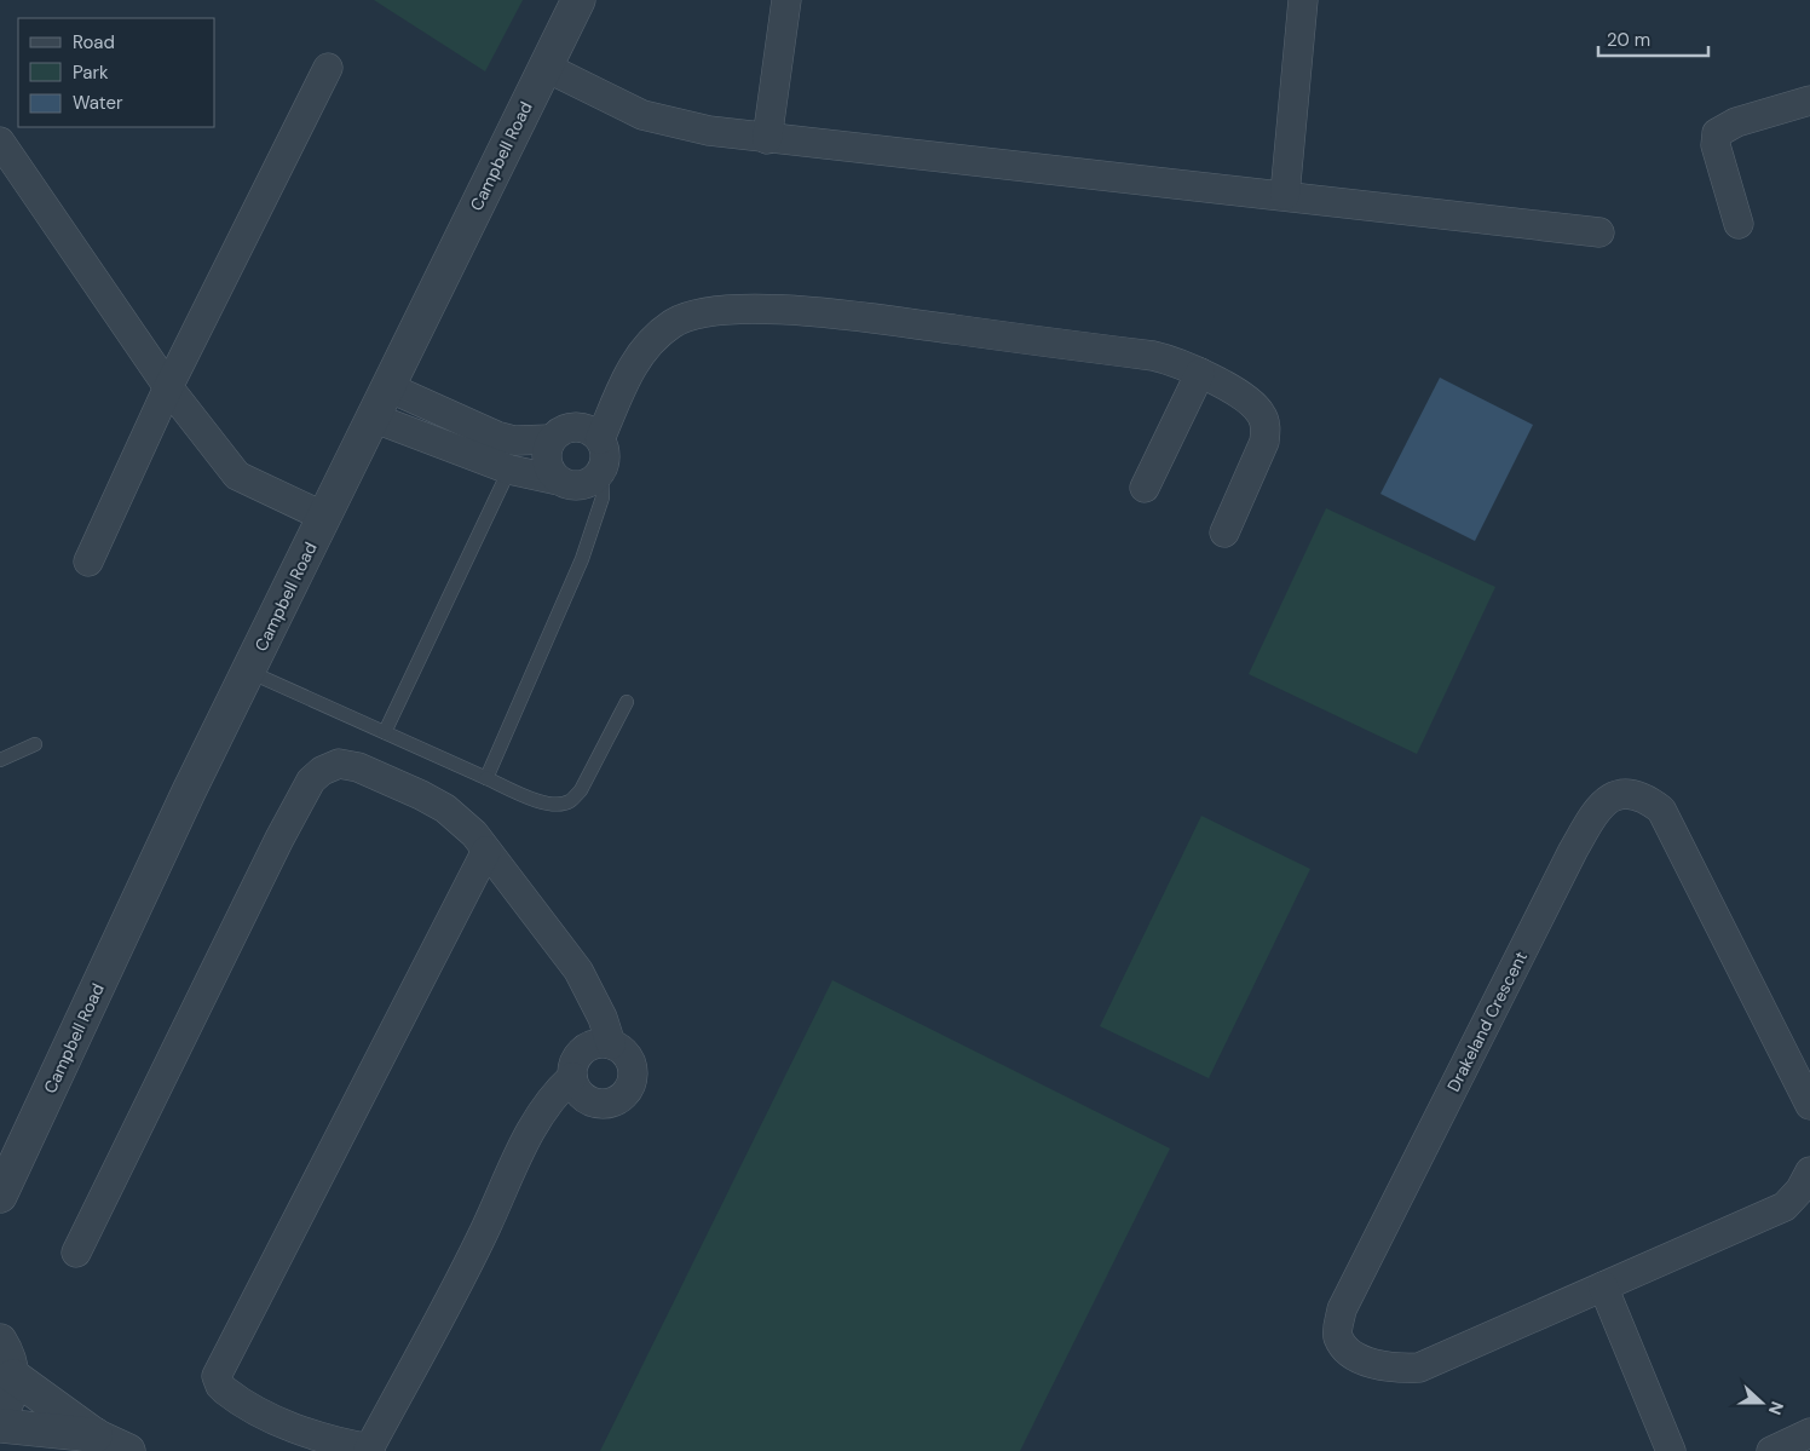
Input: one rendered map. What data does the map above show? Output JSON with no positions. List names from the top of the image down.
{
  "streets": {
    "street": ["Campbell Road", "Drakeland Crescent"]
  },
  "legend": ["Road", "Park", "Water"],
  "scale_bar": "20 m",
  "north": "right"
}
